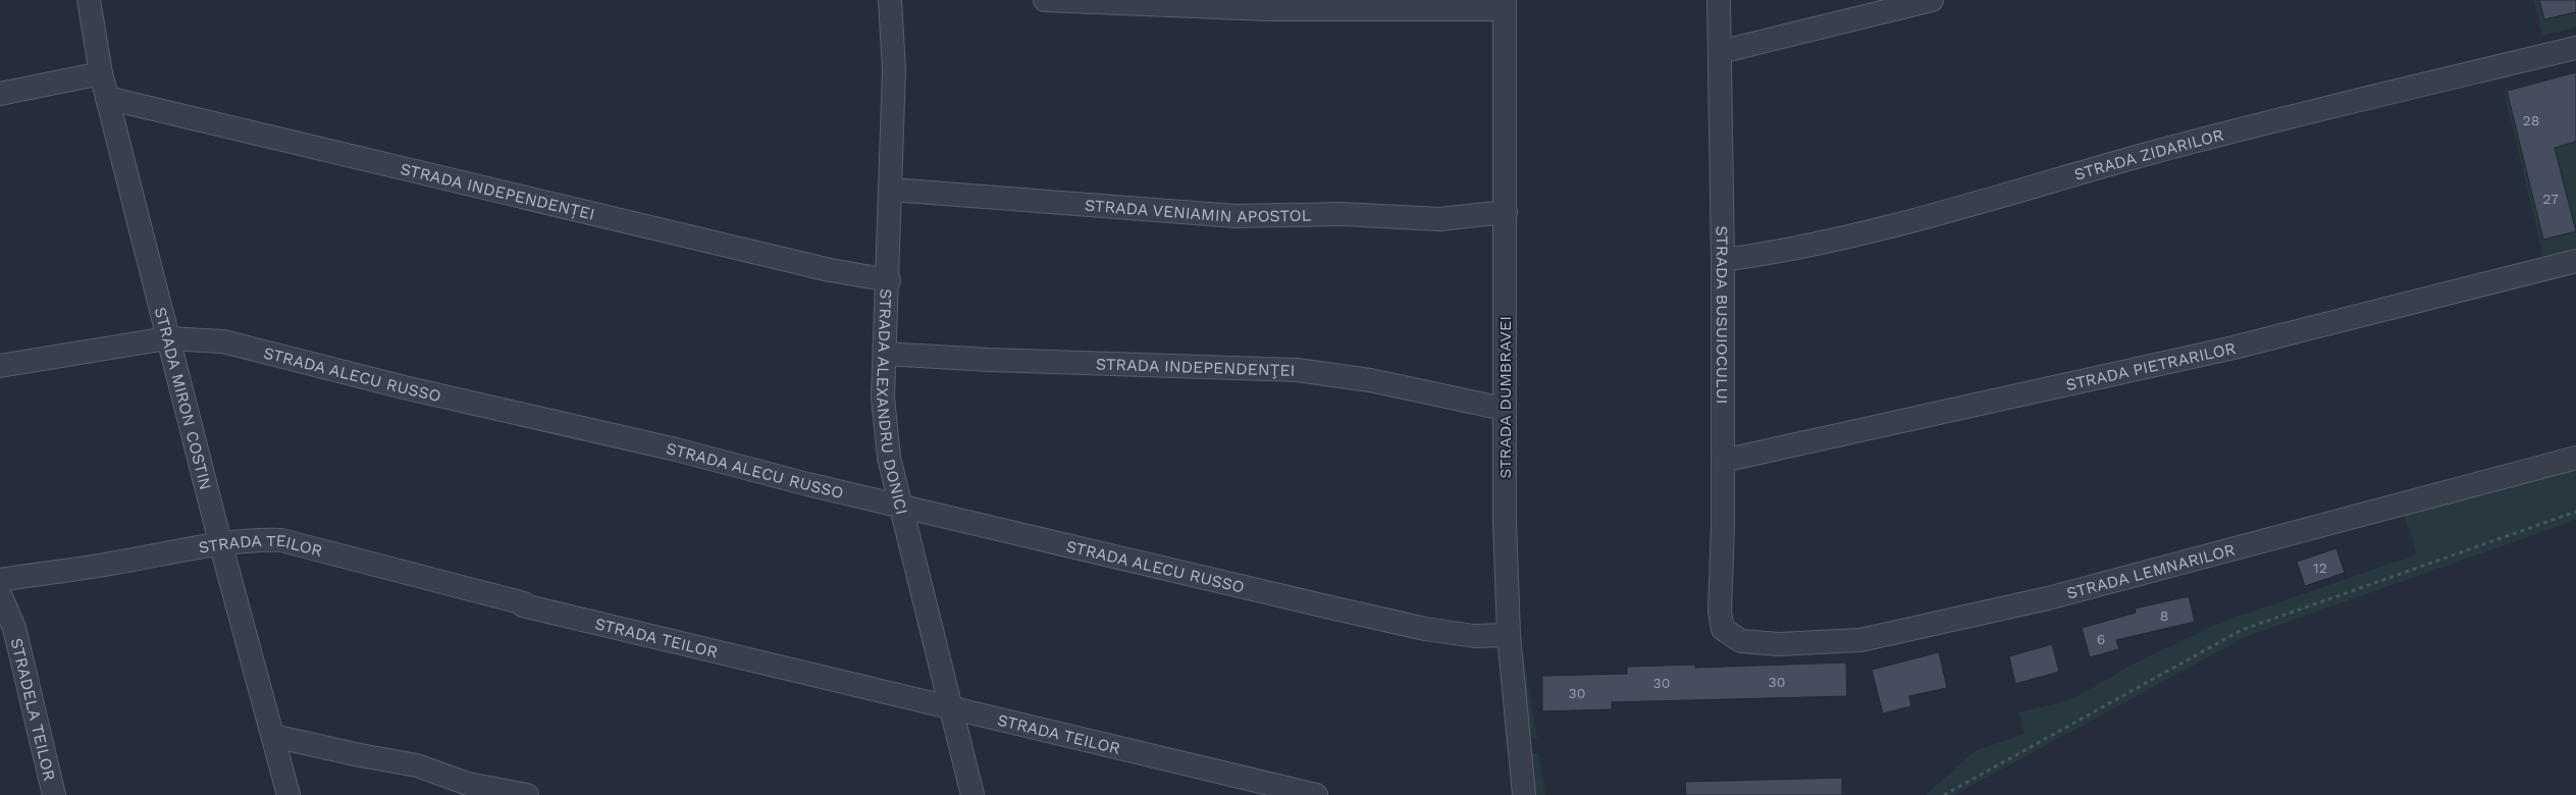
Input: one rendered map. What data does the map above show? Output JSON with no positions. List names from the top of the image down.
{
  "streets": {
    "street": [
      "STRADA ZIDARILOR",
      "STRADA INDEPENDENȚEI",
      "STRADA VENIAMIN APOSTOL",
      "STRADA BUSUIOCULUI",
      "STRADA PIETRARILOR",
      "STRADA INDEPENDENŢEI",
      "STRADA ALECU RUSSO",
      "STRADA DUMBRAVEI",
      "STRADA MIRON COSTIN",
      "STRADA ALEXANDRU DONICI",
      "STRADA TEILOR",
      "STRADA LEMNARILOR",
      "STRADELA TEILOR"
    ]
  },
  "crossings": [
    ["STRADA ZIDARILOR", "STRADA BUSUIOCULUI"],
    ["STRADA INDEPENDENȚEI", "STRADA MIRON COSTIN"],
    ["STRADA INDEPENDENȚEI", "STRADA ALEXANDRU DONICI"],
    ["STRADA VENIAMIN APOSTOL", "STRADA DUMBRAVEI"],
    ["STRADA VENIAMIN APOSTOL", "STRADA ALEXANDRU DONICI"],
    ["STRADA BUSUIOCULUI", "STRADA PIETRARILOR"],
    ["STRADA BUSUIOCULUI", "STRADA LEMNARILOR"],
    ["STRADA INDEPENDENŢEI", "STRADA DUMBRAVEI"],
    ["STRADA INDEPENDENŢEI", "STRADA ALEXANDRU DONICI"],
    ["STRADA ALECU RUSSO", "STRADA DUMBRAVEI"],
    ["STRADA ALECU RUSSO", "STRADA MIRON COSTIN"],
    ["STRADA ALECU RUSSO", "STRADA ALEXANDRU DONICI"],
    ["STRADA MIRON COSTIN", "STRADA TEILOR"],
    ["STRADA ALEXANDRU DONICI", "STRADA TEILOR"]
  ],
  "house_numbers": [
    "28",
    "27",
    "12",
    "8",
    "6",
    "30",
    "30",
    "30"
  ]
}
